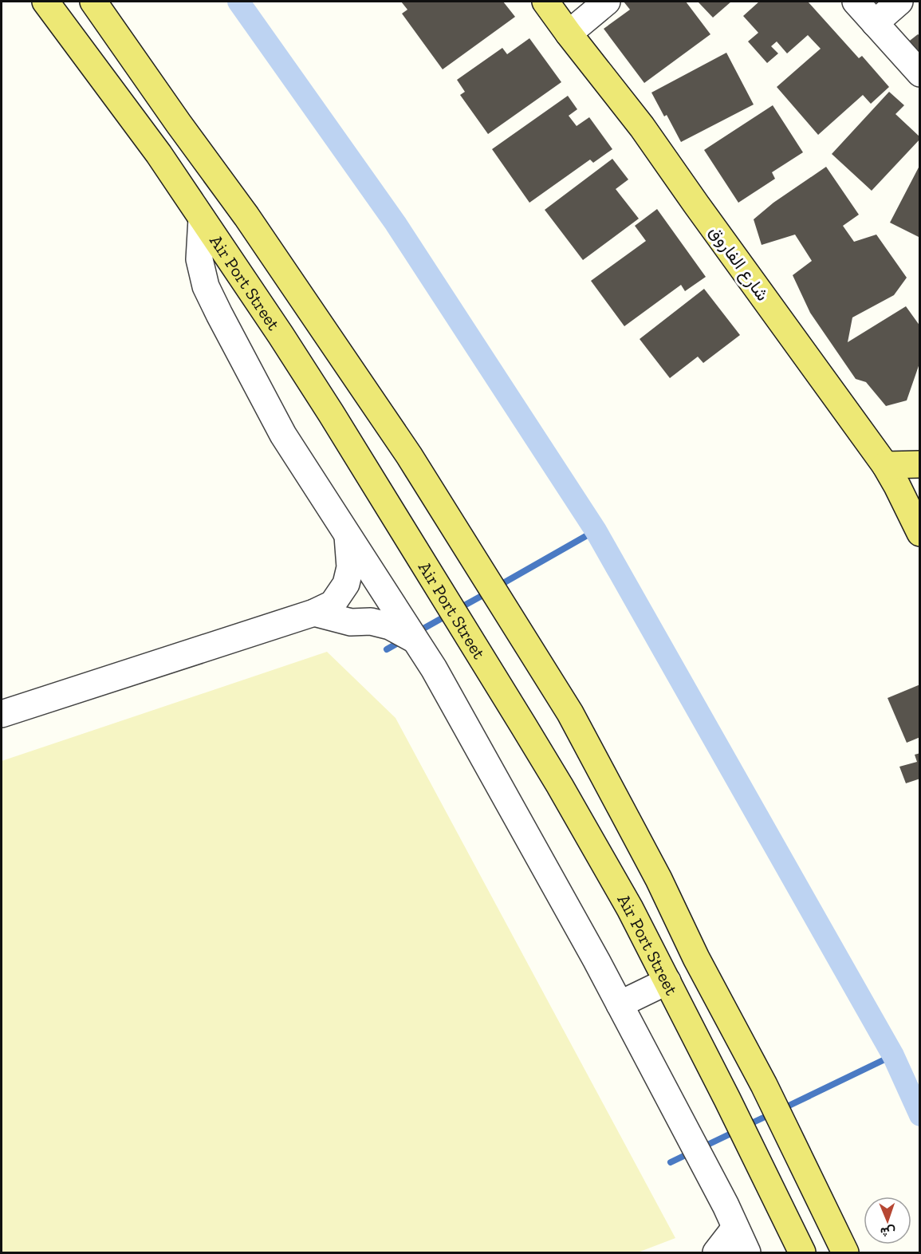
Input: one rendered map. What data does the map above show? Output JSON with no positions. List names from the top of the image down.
{
  "streets": {
    "main road": ["شارع الفاروق", "Air Port Street"]
  },
  "north": "bottom"
}
